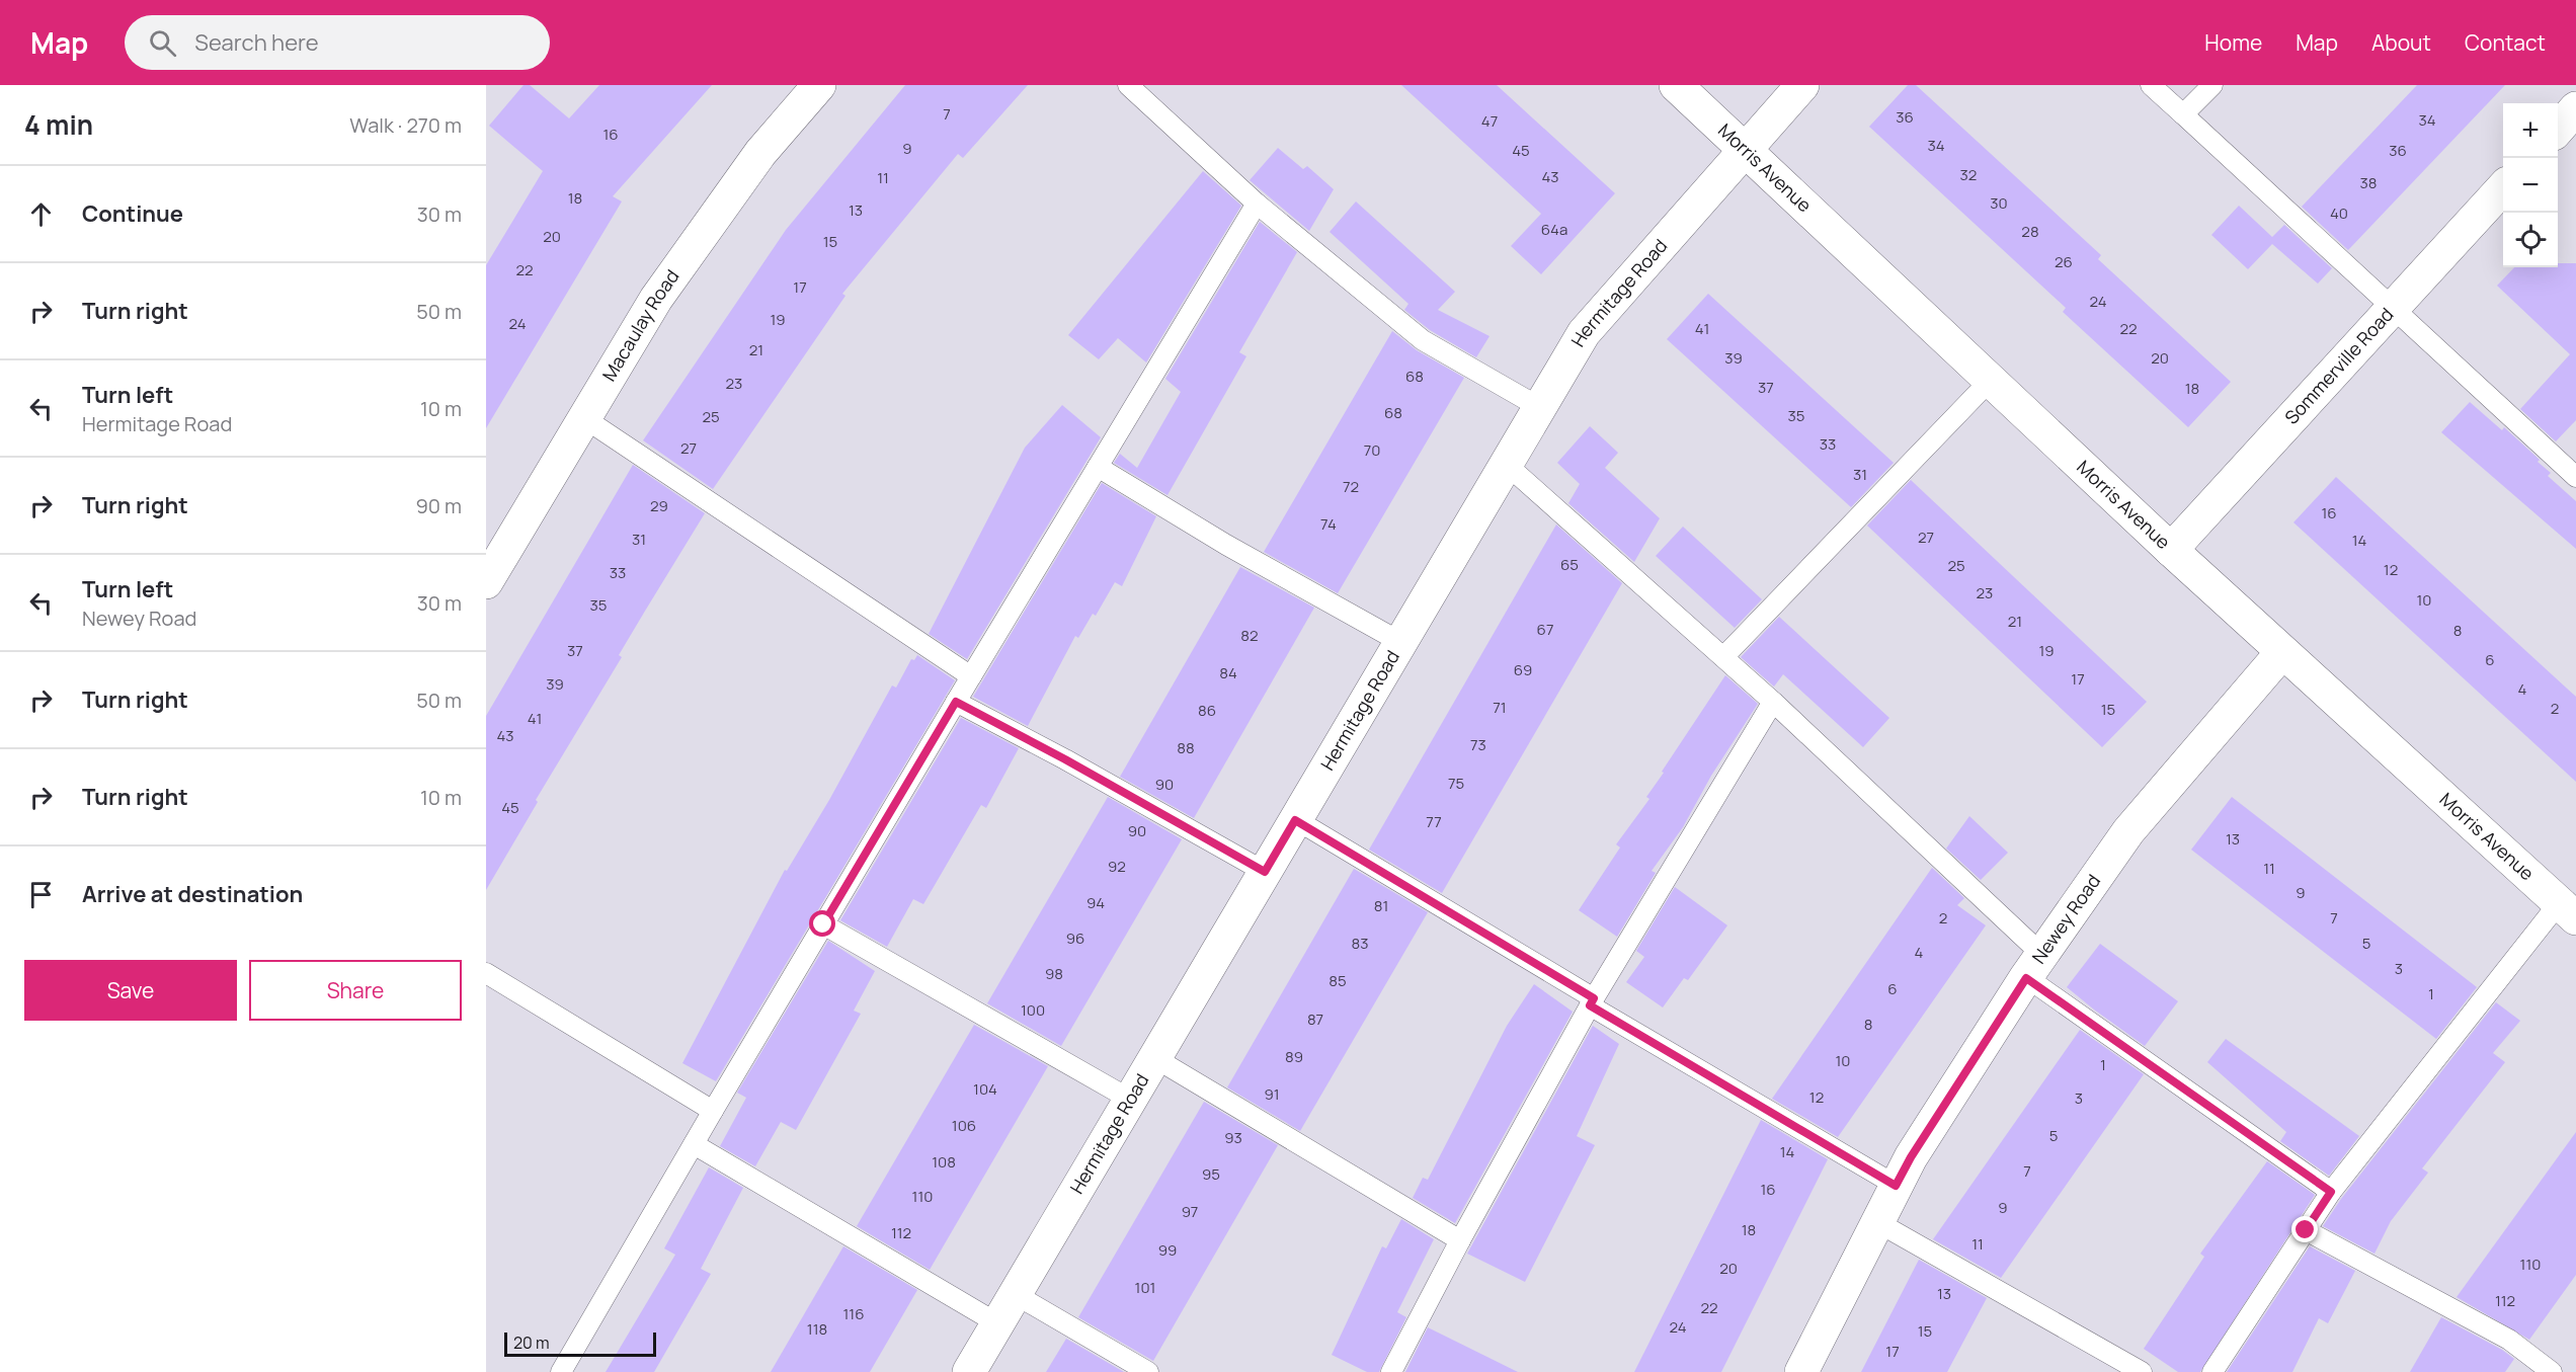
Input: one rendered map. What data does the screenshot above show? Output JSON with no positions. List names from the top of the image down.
{
  "streets": {
    "street": [
      "Morris Avenue",
      "Hermitage Road",
      "Macaulay Road",
      "Sommerville Road",
      "Newey Road"
    ]
  },
  "crossings": [
    ["Morris Avenue", "Hermitage Road"],
    ["Morris Avenue", "Sommerville Road"],
    ["Morris Avenue", "Newey Road"]
  ],
  "house_numbers": [
    "7",
    "36",
    "34",
    "47",
    "16",
    "34",
    "9",
    "45",
    "36",
    "32",
    "43",
    "11",
    "38",
    "18",
    "30",
    "13",
    "40",
    "64a",
    "28",
    "20",
    "15",
    "26",
    "22",
    "17",
    "24",
    "19",
    "24",
    "41",
    "22",
    "21",
    "39",
    "20",
    "68",
    "23",
    "37",
    "18",
    "68",
    "35",
    "25",
    "33",
    "27",
    "70",
    "31",
    "72",
    "29",
    "16",
    "74",
    "27",
    "31",
    "14",
    "65",
    "25",
    "12",
    "33",
    "23",
    "10",
    "35",
    "21",
    "67",
    "8",
    "82",
    "37",
    "19",
    "6",
    "69",
    "84",
    "17",
    "39",
    "4",
    "71",
    "2",
    "15",
    "86",
    "41",
    "43",
    "73",
    "88",
    "75",
    "90",
    "45",
    "77",
    "90",
    "13",
    "92",
    "11",
    "9",
    "94",
    "81",
    "2",
    "7",
    "96",
    "83",
    "5",
    "4",
    "3",
    "98",
    "85",
    "6",
    "1",
    "100",
    "87",
    "8",
    "89",
    "10",
    "1",
    "104",
    "91",
    "12",
    "3",
    "106",
    "5",
    "93",
    "14",
    "108",
    "7",
    "95",
    "16",
    "110",
    "9",
    "97",
    "18",
    "112",
    "11",
    "99",
    "110",
    "20",
    "101",
    "13",
    "112",
    "22",
    "116",
    "24",
    "118",
    "15",
    "17"
  ],
  "scale_bar": "20 m",
  "page": {
    "header": "Map",
    "search": "Search here",
    "nav": [
      "Home",
      "Map",
      "About",
      "Contact"
    ],
    "heading": ["4 min", "Walk · 270 m"],
    "map_buttons": ["+", "−"],
    "list": [
      ["Continue", "30 m"],
      ["Turn right", "50 m"],
      ["Turn left", "Hermitage Road", "10 m"],
      ["Turn right", "90 m"],
      ["Turn left", "Newey Road", "30 m"],
      ["Turn right", "50 m"],
      ["Turn right", "10 m"],
      "Arrive at destination"
    ],
    "buttons": ["Save", "Share"],
    "scale": "20 m"
  }
}
